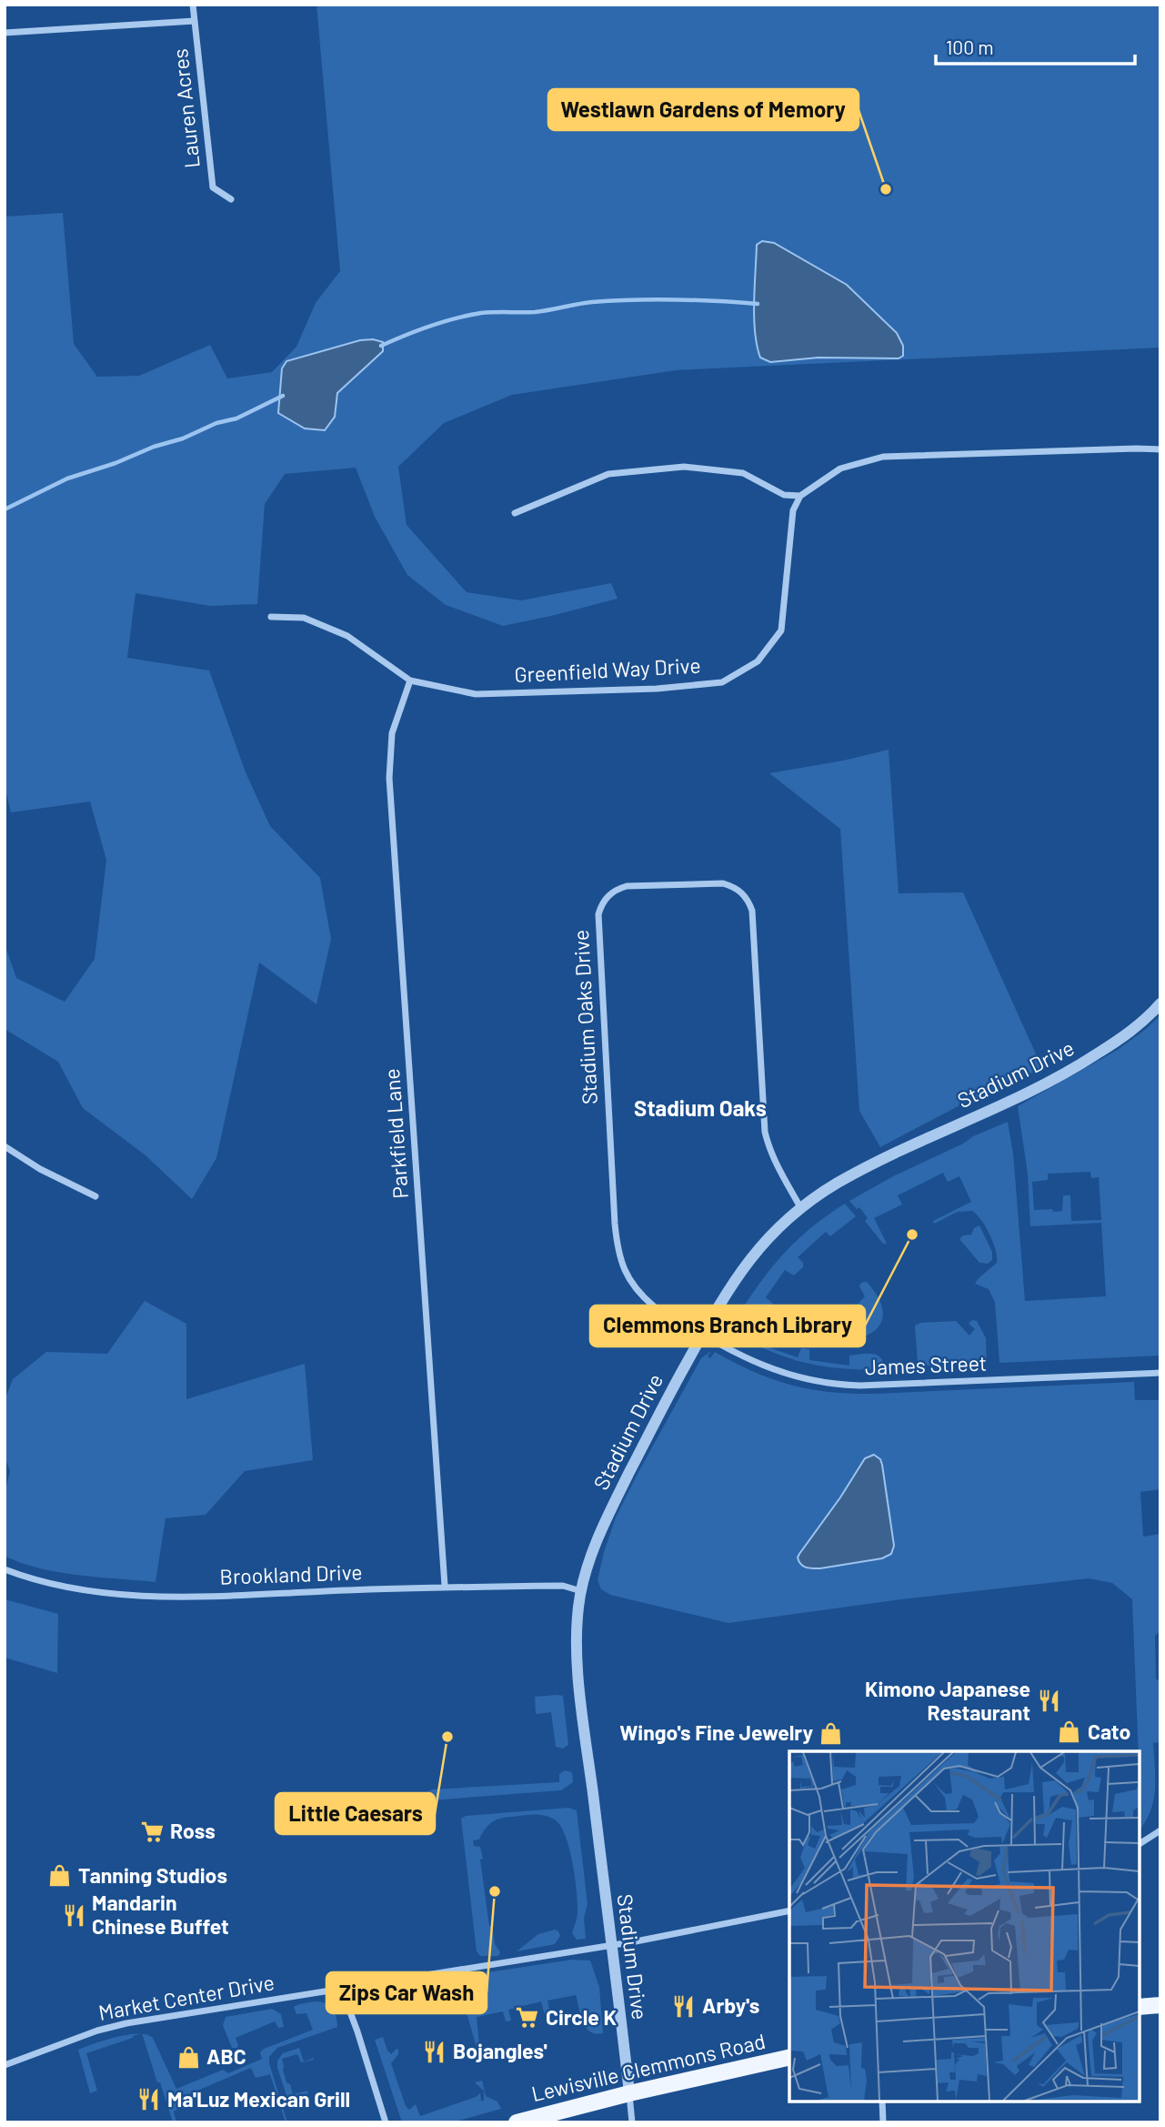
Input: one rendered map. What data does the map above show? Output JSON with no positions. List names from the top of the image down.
{
  "streets": {
    "main road": ["Lewisville Clemmons Road"],
    "street": [
      "Lauren Acres",
      "Greenfield Way Drive",
      "Stadium Oaks Drive",
      "Stadium Drive",
      "Parkfield Lane",
      "James Street",
      "Brookland Drive",
      "Market Center Drive"
    ]
  },
  "crossings": [
    ["Greenfield Way Drive", "Parkfield Lane"],
    ["Stadium Oaks Drive", "Stadium Drive"],
    ["Stadium Oaks Drive", "James Street"],
    ["Stadium Drive", "James Street"],
    ["Stadium Drive", "Brookland Drive"],
    ["Stadium Drive", "Market Center Drive"],
    ["Stadium Drive", "Lewisville Clemmons Road"],
    ["Parkfield Lane", "Brookland Drive"]
  ],
  "districts": ["Stadium Oaks"],
  "places": {
    "other": [
      "Westlawn Gardens of Memory",
      "Clemmons Branch Library",
      "Little Caesars",
      "Zips Car Wash"
    ],
    "restaurant": [
      "Kimono Japanese Restaurant",
      "Mandarin Chinese Buffet",
      "Arby's",
      "Bojangles'",
      "Ma'Luz Mexican Grill"
    ],
    "shop": [
      "Cato",
      "Wingo's Fine Jewelry",
      "Tanning Studios",
      "ABC"
    ],
    "supermarket": ["Ross", "Circle K"]
  },
  "scale_bar": "100 m"
}
